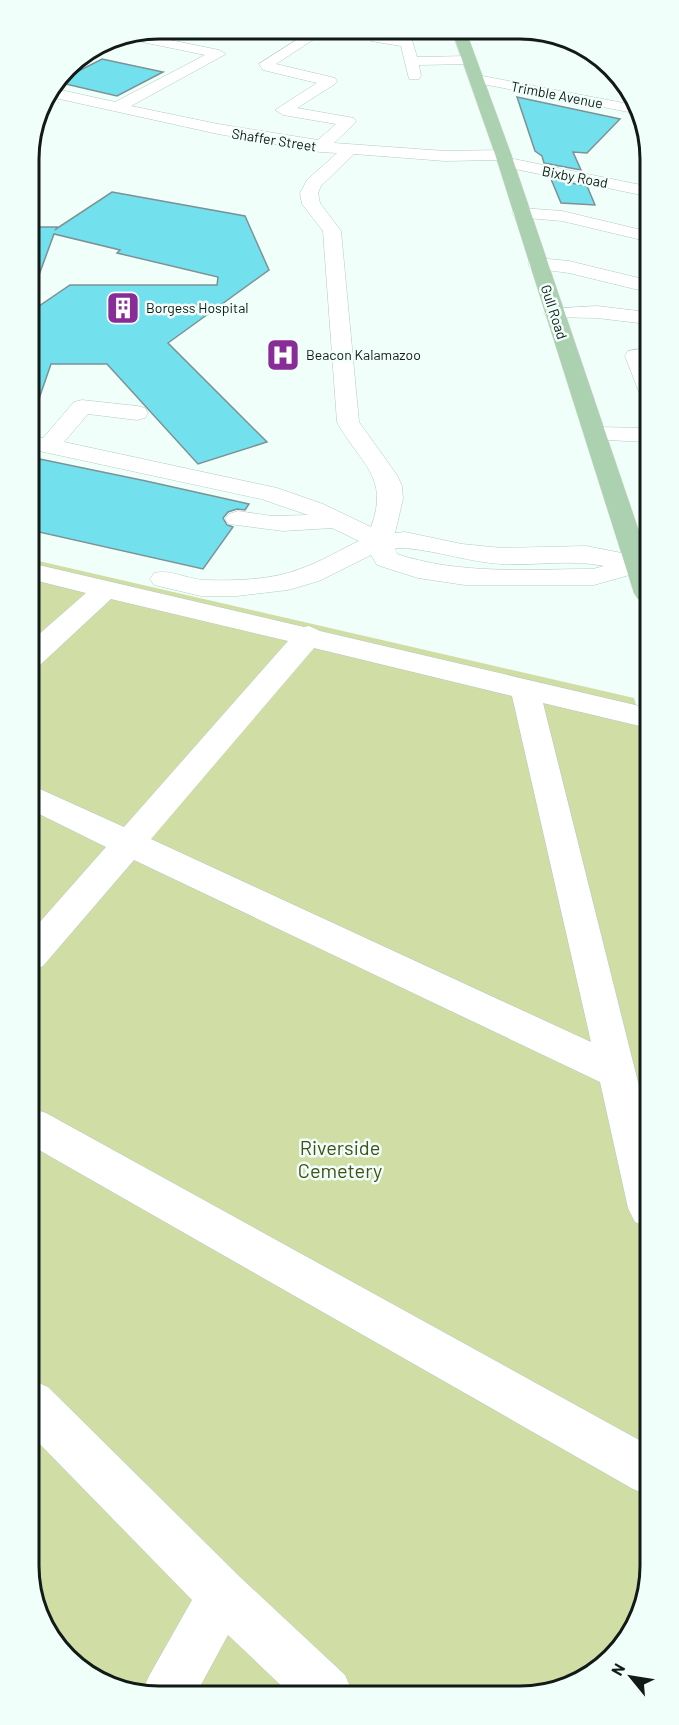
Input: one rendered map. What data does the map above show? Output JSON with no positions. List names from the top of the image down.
{
  "streets": {
    "main road": ["Gull Road"],
    "street": ["Trimble Avenue", "Shaffer Street", "Bixby Road"]
  },
  "crossings": [
    ["Trimble Avenue", "Gull Road"],
    ["Shaffer Street", "Bixby Road"],
    ["Shaffer Street", "Gull Road"],
    ["Bixby Road", "Gull Road"]
  ],
  "parks": ["Riverside Cemetery"],
  "places": {
    "building": ["Borgess Hospital"],
    "hospital": ["Beacon Kalamazoo"]
  },
  "north": "top left"
}
